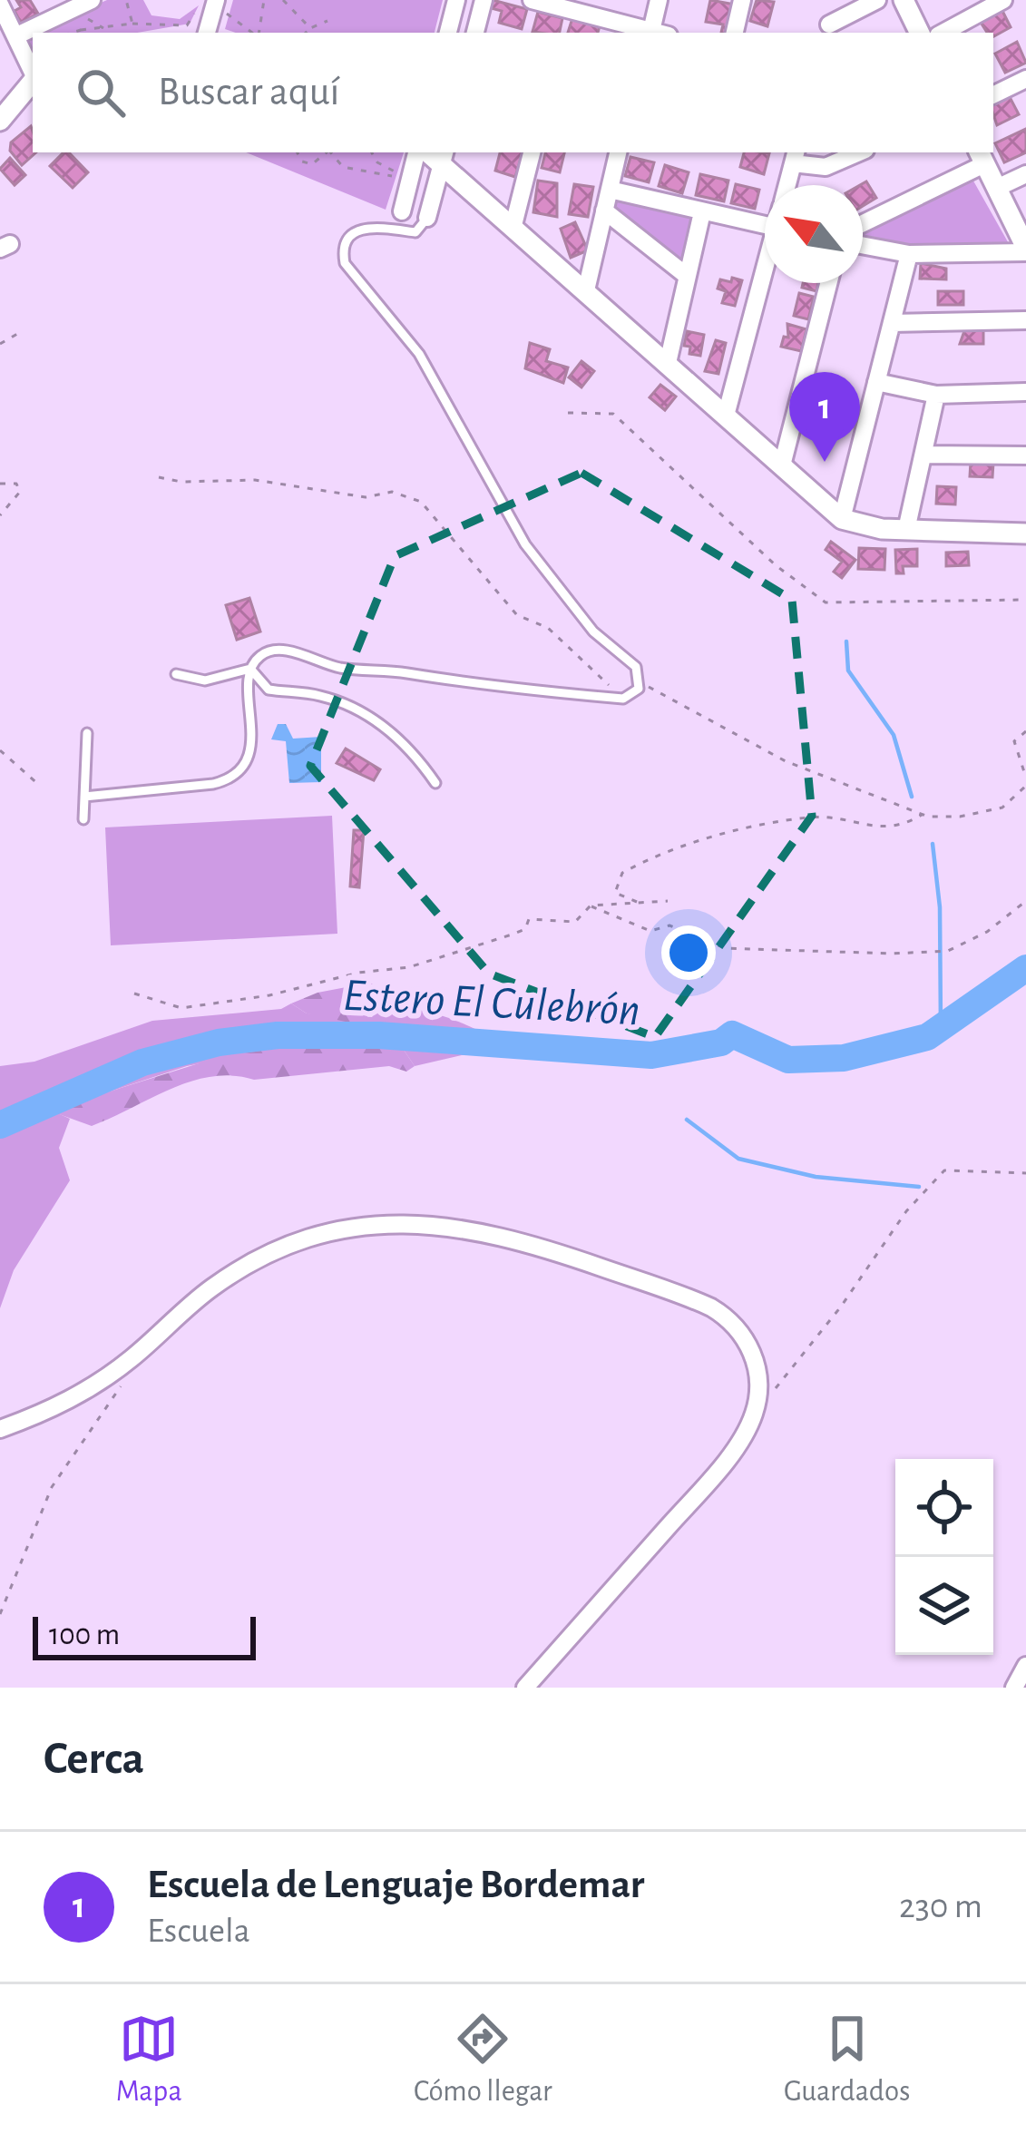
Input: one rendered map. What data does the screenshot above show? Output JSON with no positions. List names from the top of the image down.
{
  "water": ["Estero El Culebrón"],
  "scale_bar": "100 m",
  "north": "top left",
  "page": {
    "search": "Buscar aquí",
    "pins": "1",
    "scale": "100 m",
    "heading": "Cerca",
    "list": [
      {
        "mark": "1",
        "name": "Escuela de Lenguaje Bordemar",
        "note": "Escuela",
        "value": "230 m"
      }
    ],
    "nav": ["Mapa", "Cómo llegar", "Guardados"]
  }
}
